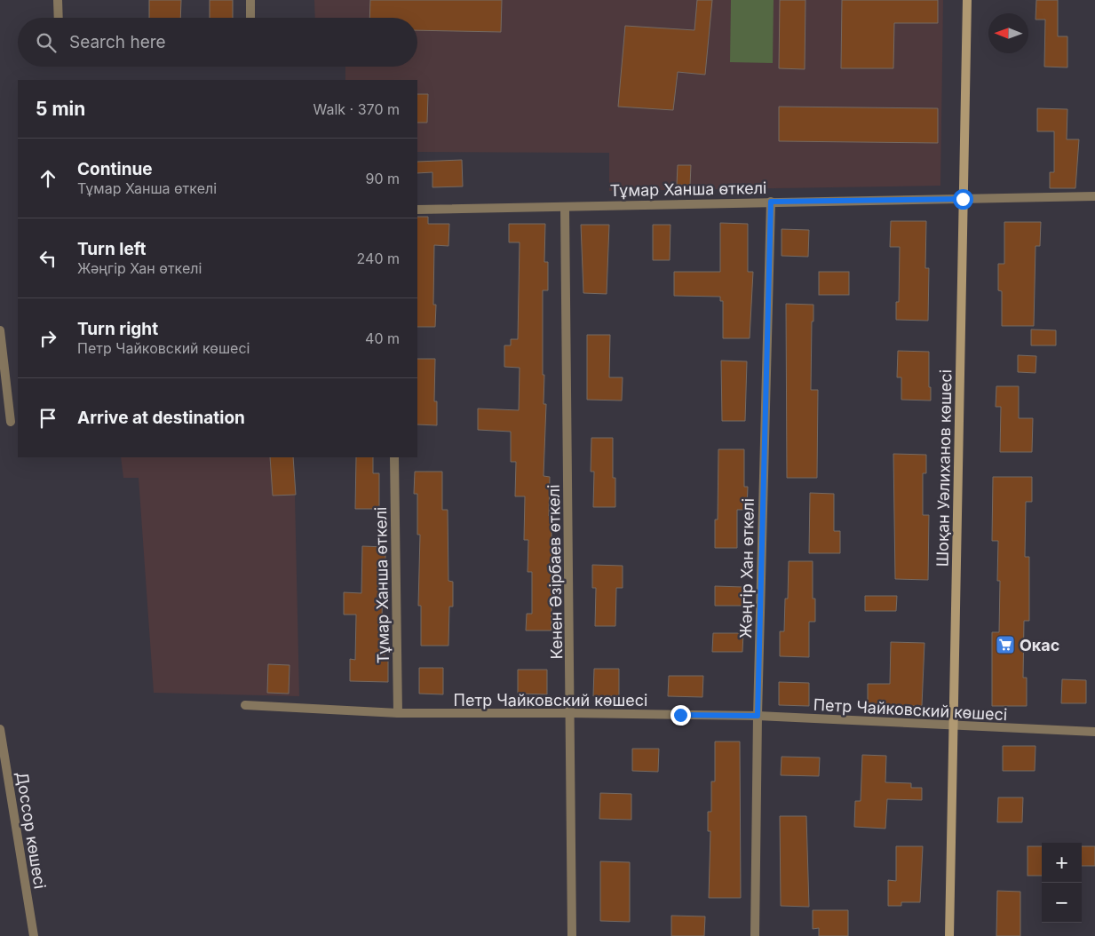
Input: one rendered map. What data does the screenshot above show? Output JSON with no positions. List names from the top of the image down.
{
  "streets": {
    "main road": ["Шоқан Уәлиханов көшесі"],
    "street": [
      "Тұмар Ханша өткелі",
      "Жәңгір Хан өткелі",
      "Кенен Әзірбаев өткелі",
      "Петр Чайковский көшесі",
      "Доссор көшесі"
    ]
  },
  "crossings": [
    ["Тұмар Ханша өткелі", "Шоқан Уәлиханов көшесі"],
    ["Тұмар Ханша өткелі", "Жәңгір Хан өткелі"],
    ["Тұмар Ханша өткелі", "Кенен Әзірбаев өткелі"],
    ["Тұмар Ханша өткелі", "Петр Чайковский көшесі"],
    ["Шоқан Уәлиханов көшесі", "Петр Чайковский көшесі"],
    ["Жәңгір Хан өткелі", "Петр Чайковский көшесі"],
    ["Кенен Әзірбаев өткелі", "Петр Чайковский көшесі"]
  ],
  "places": {
    "supermarket": ["Окас"]
  },
  "north": "left",
  "page": {
    "search": "Search here",
    "heading": ["5 min", "Walk · 370 m"],
    "list": [
      ["Continue", "Тұмар Ханша өткелі", "90 m"],
      ["Turn left", "Жәңгір Хан өткелі", "240 m"],
      ["Turn right", "Петр Чайковский көшесі", "40 m"],
      "Arrive at destination"
    ],
    "map_buttons": ["+", "−"]
  }
}
